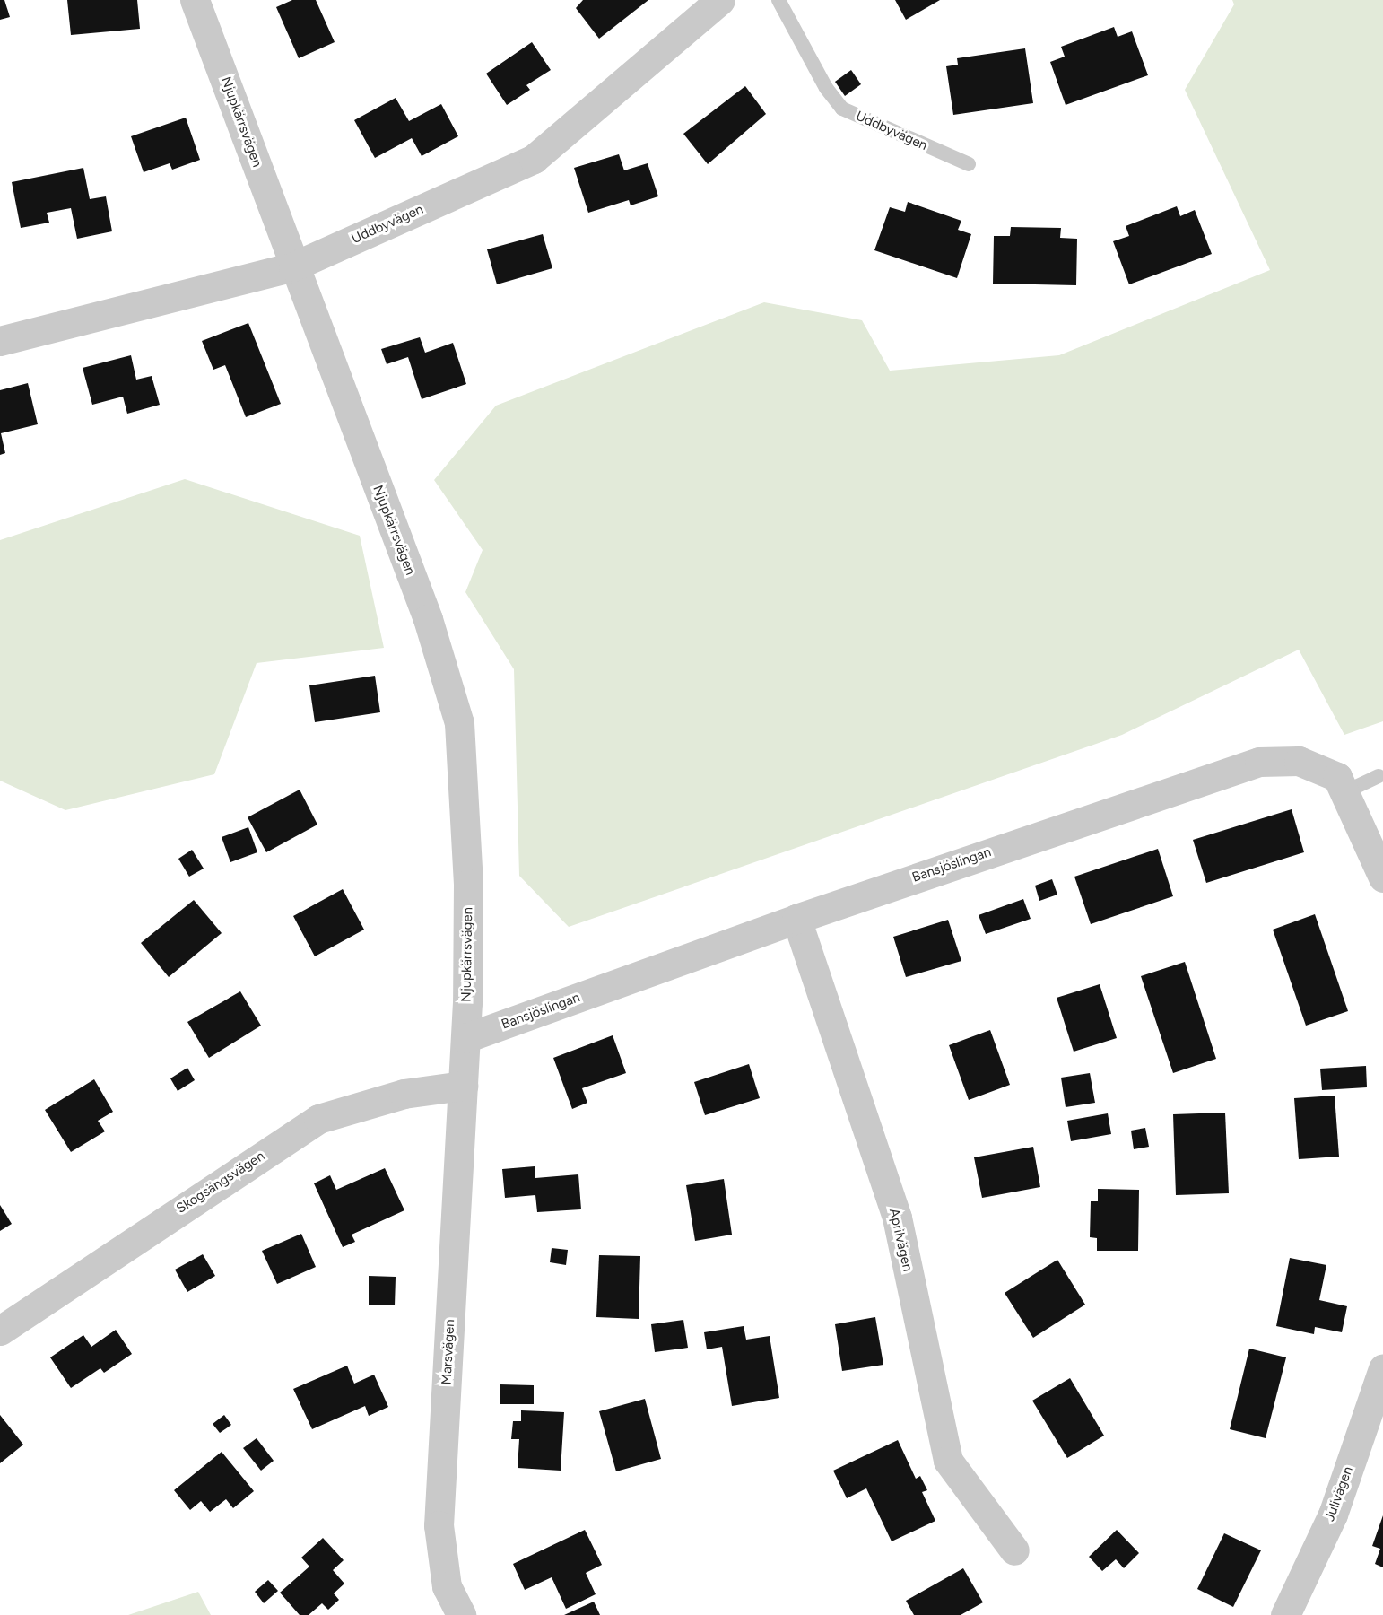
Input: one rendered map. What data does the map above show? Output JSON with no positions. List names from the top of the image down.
{
  "streets": {
    "street": [
      "Njupkärrsvägen",
      "Uddbyvägen",
      "Bansjöslingan",
      "Skogsängsvägen",
      "Aprilvägen",
      "Marsvägen",
      "Julivägen"
    ]
  },
  "crossings": [
    ["Njupkärrsvägen", "Uddbyvägen"],
    ["Njupkärrsvägen", "Bansjöslingan"],
    ["Njupkärrsvägen", "Skogsängsvägen"],
    ["Njupkärrsvägen", "Marsvägen"],
    ["Bansjöslingan", "Aprilvägen"],
    ["Skogsängsvägen", "Marsvägen"]
  ]
}
